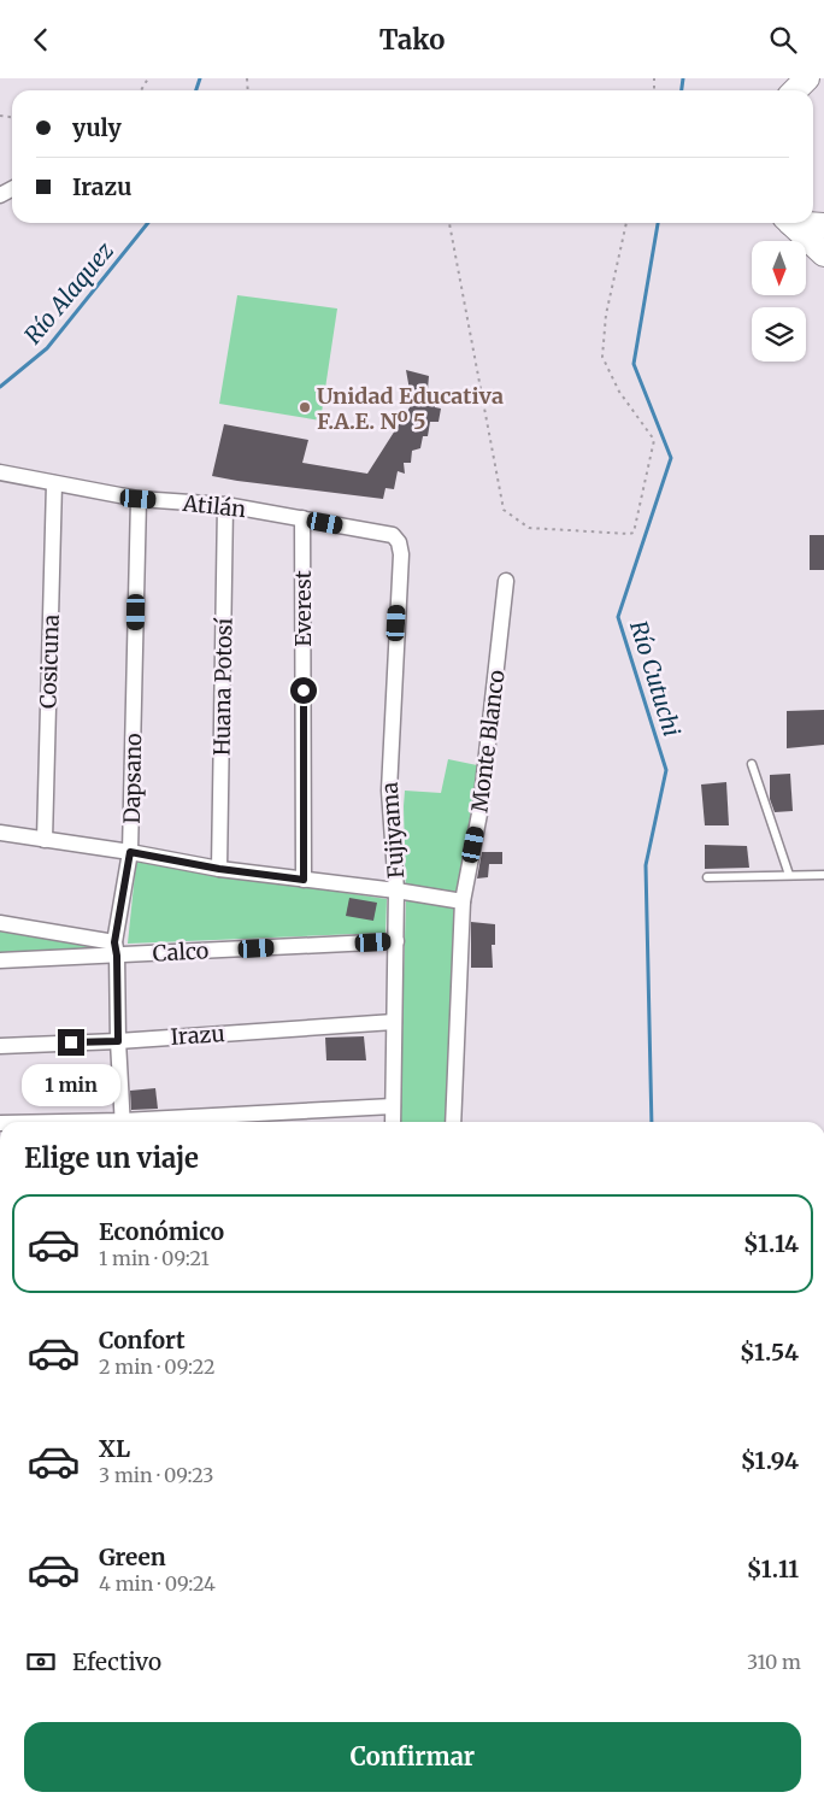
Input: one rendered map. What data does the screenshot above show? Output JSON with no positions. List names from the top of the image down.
{
  "streets": {
    "street": [
      "Atilán",
      "Everest",
      "Cosicuna",
      "Huana Potosí",
      "Monte Blanco",
      "Dapsano",
      "Fujiyama",
      "Calco",
      "Irazu"
    ]
  },
  "crossings": [
    ["Atilán", "Everest"],
    ["Atilán", "Cosicuna"],
    ["Atilán", "Huana Potosí"],
    ["Atilán", "Dapsano"],
    ["Atilán", "Fujiyama"],
    ["Dapsano", "Calco"],
    ["Dapsano", "Irazu"],
    ["Fujiyama", "Calco"],
    ["Fujiyama", "Irazu"]
  ],
  "water": ["Río Alaquez", "Río Cutuchi"],
  "places": ["Unidad Educativa F.A.E. Nº 5"],
  "north": "bottom",
  "page": {
    "header": "Tako",
    "banner": ["yuly", "Irazu"],
    "bubble": "1 min",
    "heading": "Elige un viaje",
    "list": [
      {
        "name": "Económico",
        "note": "1 min · 09:21",
        "value": "$1.14"
      },
      {
        "name": "Confort",
        "note": "2 min · 09:22",
        "value": "$1.54"
      },
      {
        "name": "XL",
        "note": "3 min · 09:23",
        "value": "$1.94"
      },
      {
        "name": "Green",
        "note": "4 min · 09:24",
        "value": "$1.11"
      }
    ],
    "pay": ["Efectivo", "310 m"],
    "buttons": "Confirmar"
  }
}
